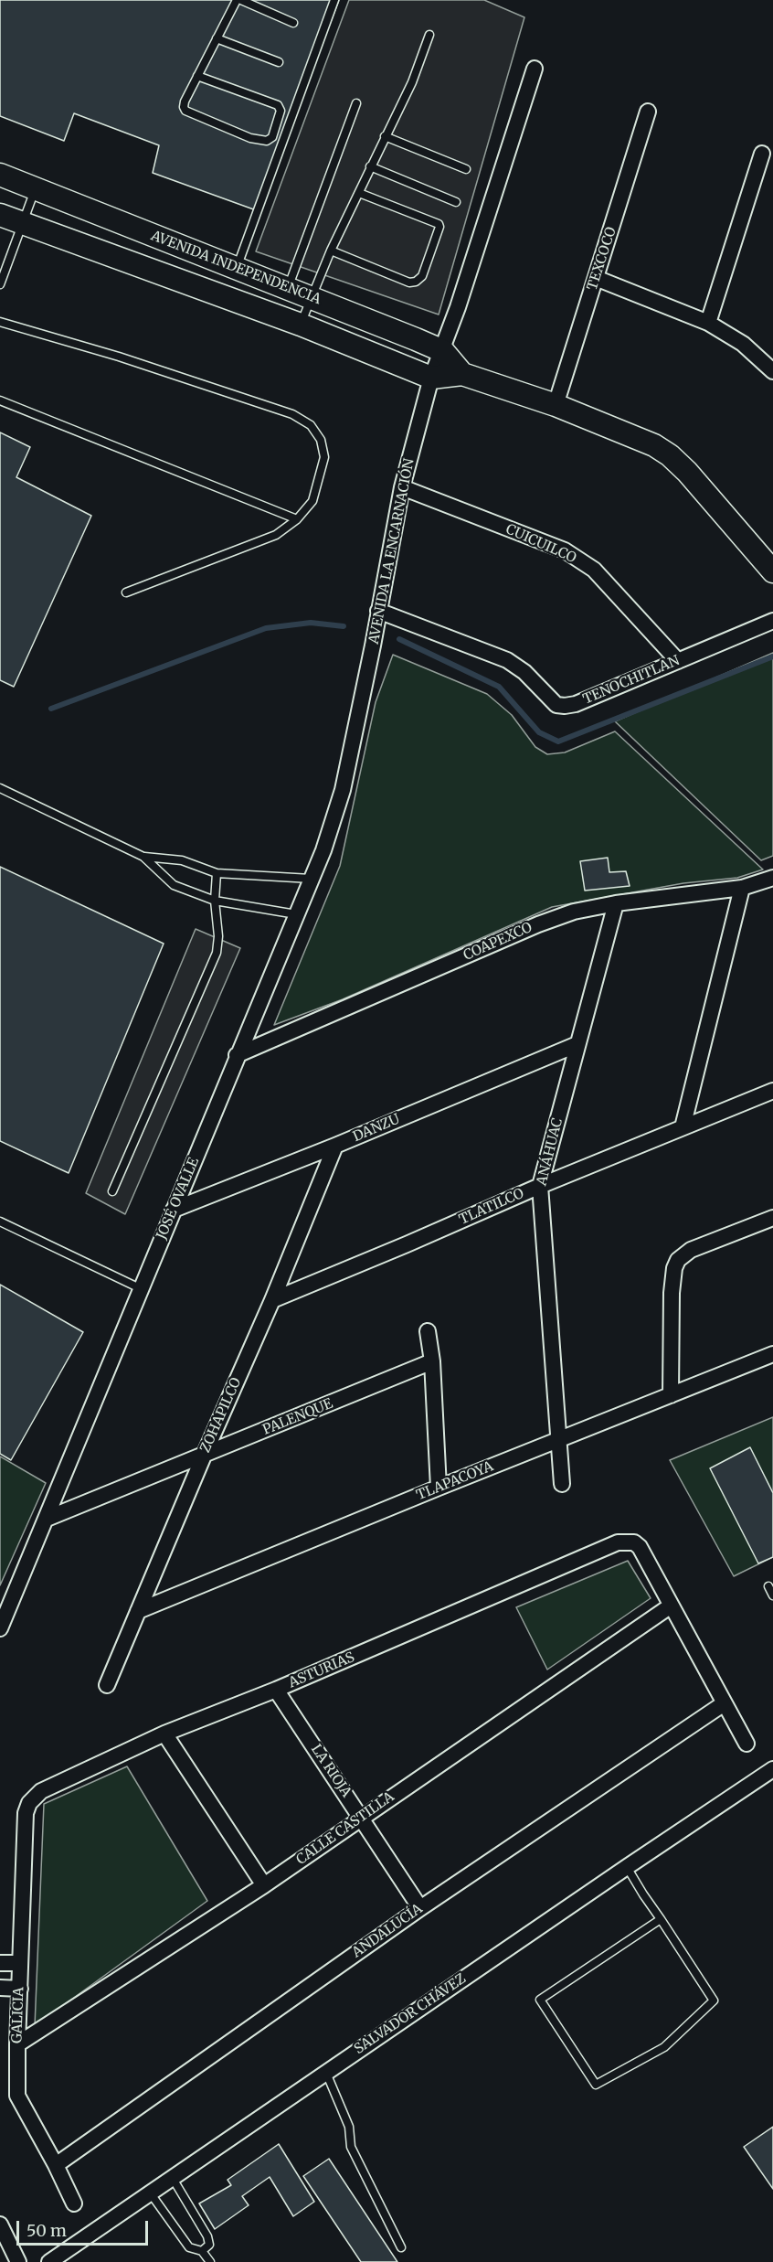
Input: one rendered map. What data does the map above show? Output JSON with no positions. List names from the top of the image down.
{
  "streets": {
    "street": [
      "TEXCOCO",
      "AVENIDA INDEPENDENCIA",
      "CUICUILCO",
      "AVENIDA LA ENCARNACIÓN",
      "TENOCHITLAN",
      "COAPEXCO",
      "DANZU",
      "ANÁHUAC",
      "JOSÉ OVALLE",
      "TLATILCO",
      "ZOHAPILCO",
      "PALENQUE",
      "TLAPACOYA",
      "ASTURIAS",
      "LA RIOJA",
      "CALLE CASTILLA",
      "ANDALUCÍA",
      "SALVADOR CHÁVEZ",
      "GALICIA"
    ]
  },
  "crossings": [
    ["AVENIDA INDEPENDENCIA", "AVENIDA LA ENCARNACIÓN"],
    ["CUICUILCO", "AVENIDA LA ENCARNACIÓN"],
    ["CUICUILCO", "TENOCHITLAN"],
    ["AVENIDA LA ENCARNACIÓN", "TENOCHITLAN"],
    ["AVENIDA LA ENCARNACIÓN", "JOSÉ OVALLE"],
    ["COAPEXCO", "ANÁHUAC"],
    ["COAPEXCO", "JOSÉ OVALLE"],
    ["DANZU", "ANÁHUAC"],
    ["DANZU", "JOSÉ OVALLE"],
    ["DANZU", "ZOHAPILCO"],
    ["ANÁHUAC", "TLATILCO"],
    ["ANÁHUAC", "TLAPACOYA"],
    ["JOSÉ OVALLE", "PALENQUE"],
    ["TLATILCO", "ZOHAPILCO"],
    ["ZOHAPILCO", "PALENQUE"],
    ["ZOHAPILCO", "TLAPACOYA"],
    ["ASTURIAS", "LA RIOJA"],
    ["ASTURIAS", "CALLE CASTILLA"],
    ["ASTURIAS", "GALICIA"],
    ["LA RIOJA", "CALLE CASTILLA"],
    ["LA RIOJA", "ANDALUCÍA"],
    ["CALLE CASTILLA", "GALICIA"],
    ["ANDALUCÍA", "GALICIA"]
  ],
  "scale_bar": "50 m"
}
